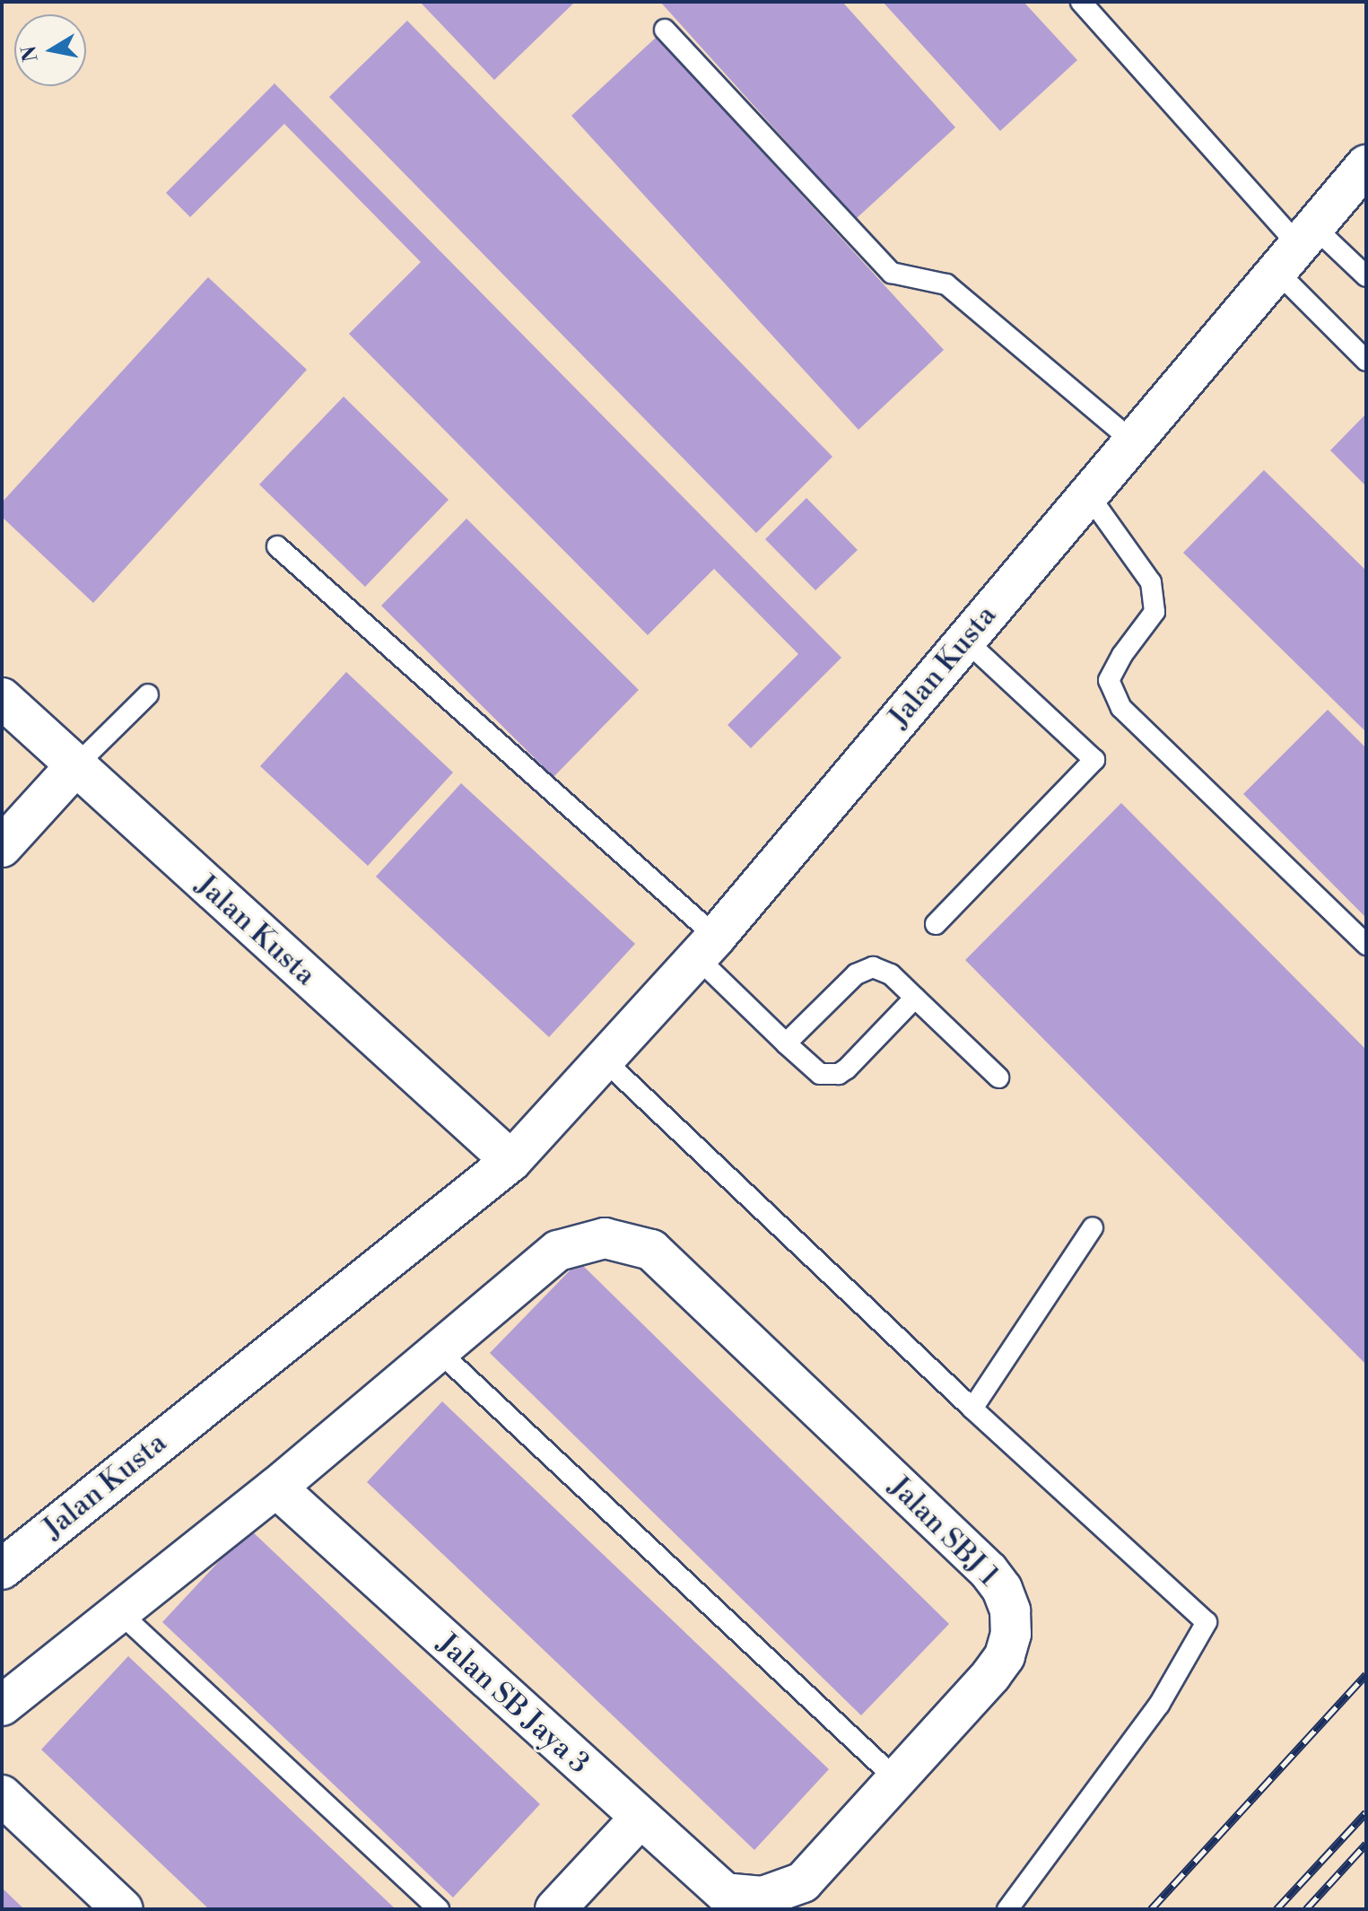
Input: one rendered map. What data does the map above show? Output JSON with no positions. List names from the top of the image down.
{
  "streets": {
    "street": ["Jalan Kusta", "Jalan SBJ 1", "Jalan SB Jaya 3"]
  },
  "crossings": [
    ["Jalan SBJ 1", "Jalan SB Jaya 3"]
  ],
  "north": "left"
}
